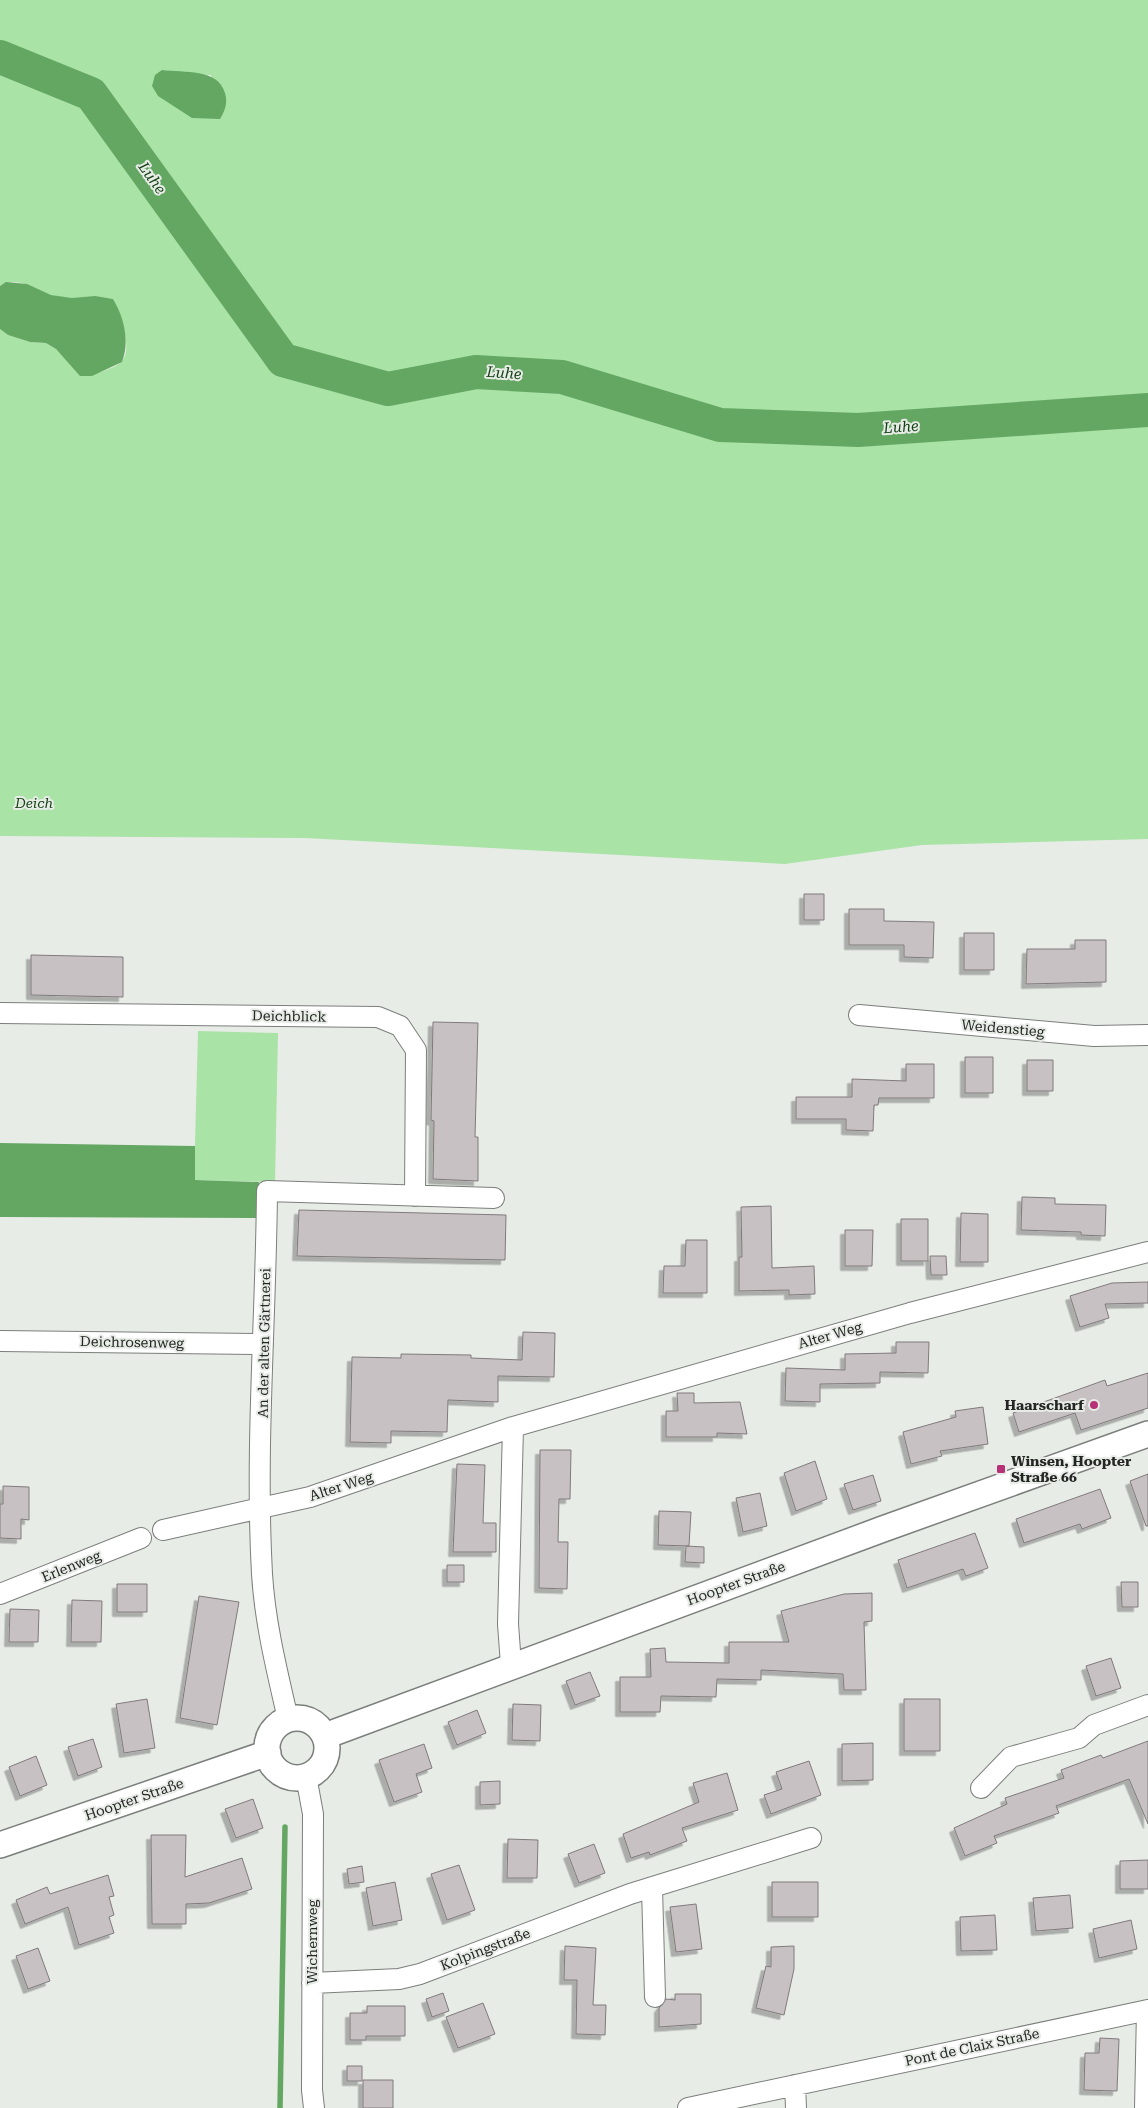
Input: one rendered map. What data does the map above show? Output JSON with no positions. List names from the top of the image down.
{
  "streets": {
    "street": [
      "Deichblick",
      "Weidenstieg",
      "Alter Weg",
      "Deichrosenweg",
      "An der alten Gärtnerei",
      "Erlenweg",
      "Hoopter Straße",
      "Wichernweg",
      "Kolpingstraße",
      "Pont de Claix Straße"
    ]
  },
  "crossings": [
    ["Deichblick", "An der alten Gärtnerei"],
    ["Alter Weg", "An der alten Gärtnerei"],
    ["Deichrosenweg", "An der alten Gärtnerei"],
    ["An der alten Gärtnerei", "Hoopter Straße"],
    ["An der alten Gärtnerei", "Wichernweg"],
    ["Hoopter Straße", "Wichernweg"],
    ["Wichernweg", "Kolpingstraße"]
  ],
  "water": ["Luhe"],
  "parks": ["Deich"],
  "places": {
    "other": ["Haarscharf"],
    "transit": ["Winsen, Hoopter Straße 66"]
  }
}
